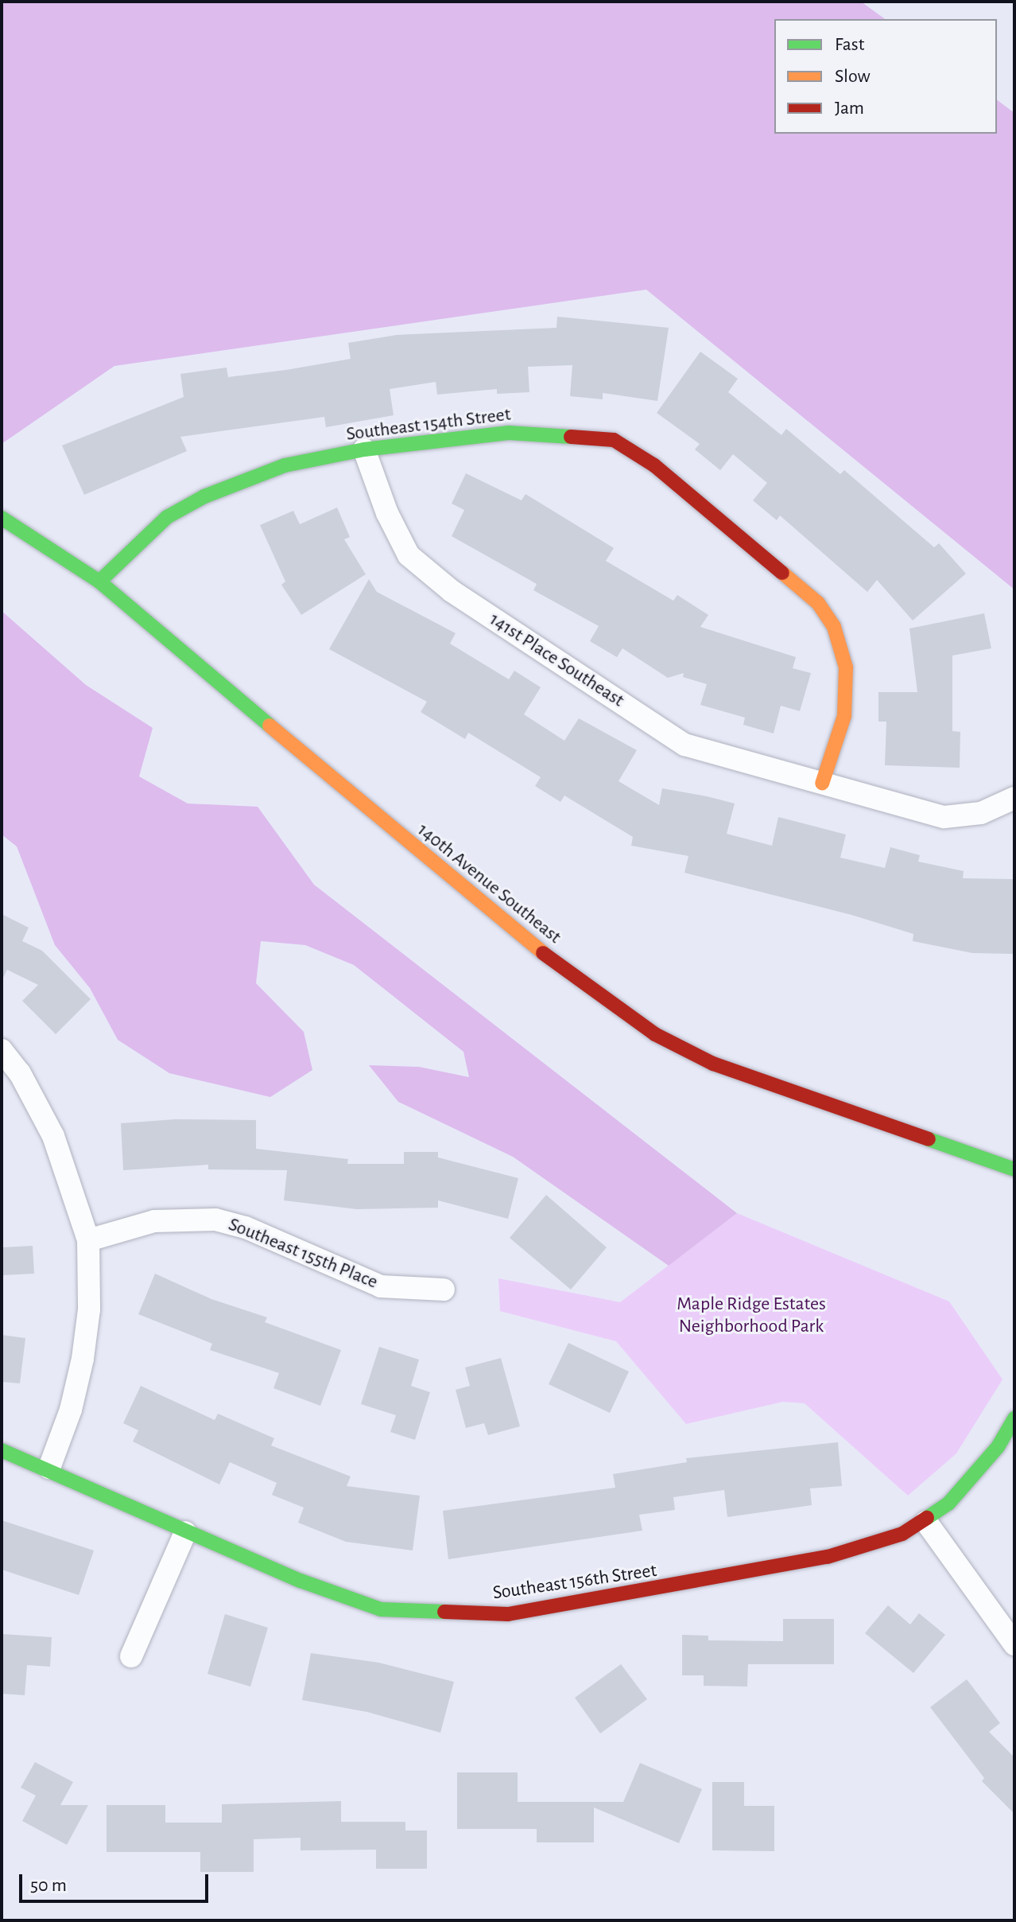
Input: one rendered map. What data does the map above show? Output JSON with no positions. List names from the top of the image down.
{
  "streets": {
    "street": [
      "Southeast 154th Street",
      "141st Place Southeast",
      "140th Avenue Southeast",
      "Southeast 155th Place",
      "Southeast 156th Street"
    ]
  },
  "crossings": [
    ["Southeast 154th Street", "141st Place Southeast"],
    ["Southeast 154th Street", "140th Avenue Southeast"]
  ],
  "parks": ["Maple Ridge Estates Neighborhood Park"],
  "legend": ["Fast", "Slow", "Jam"],
  "scale_bar": "50 m"
}
